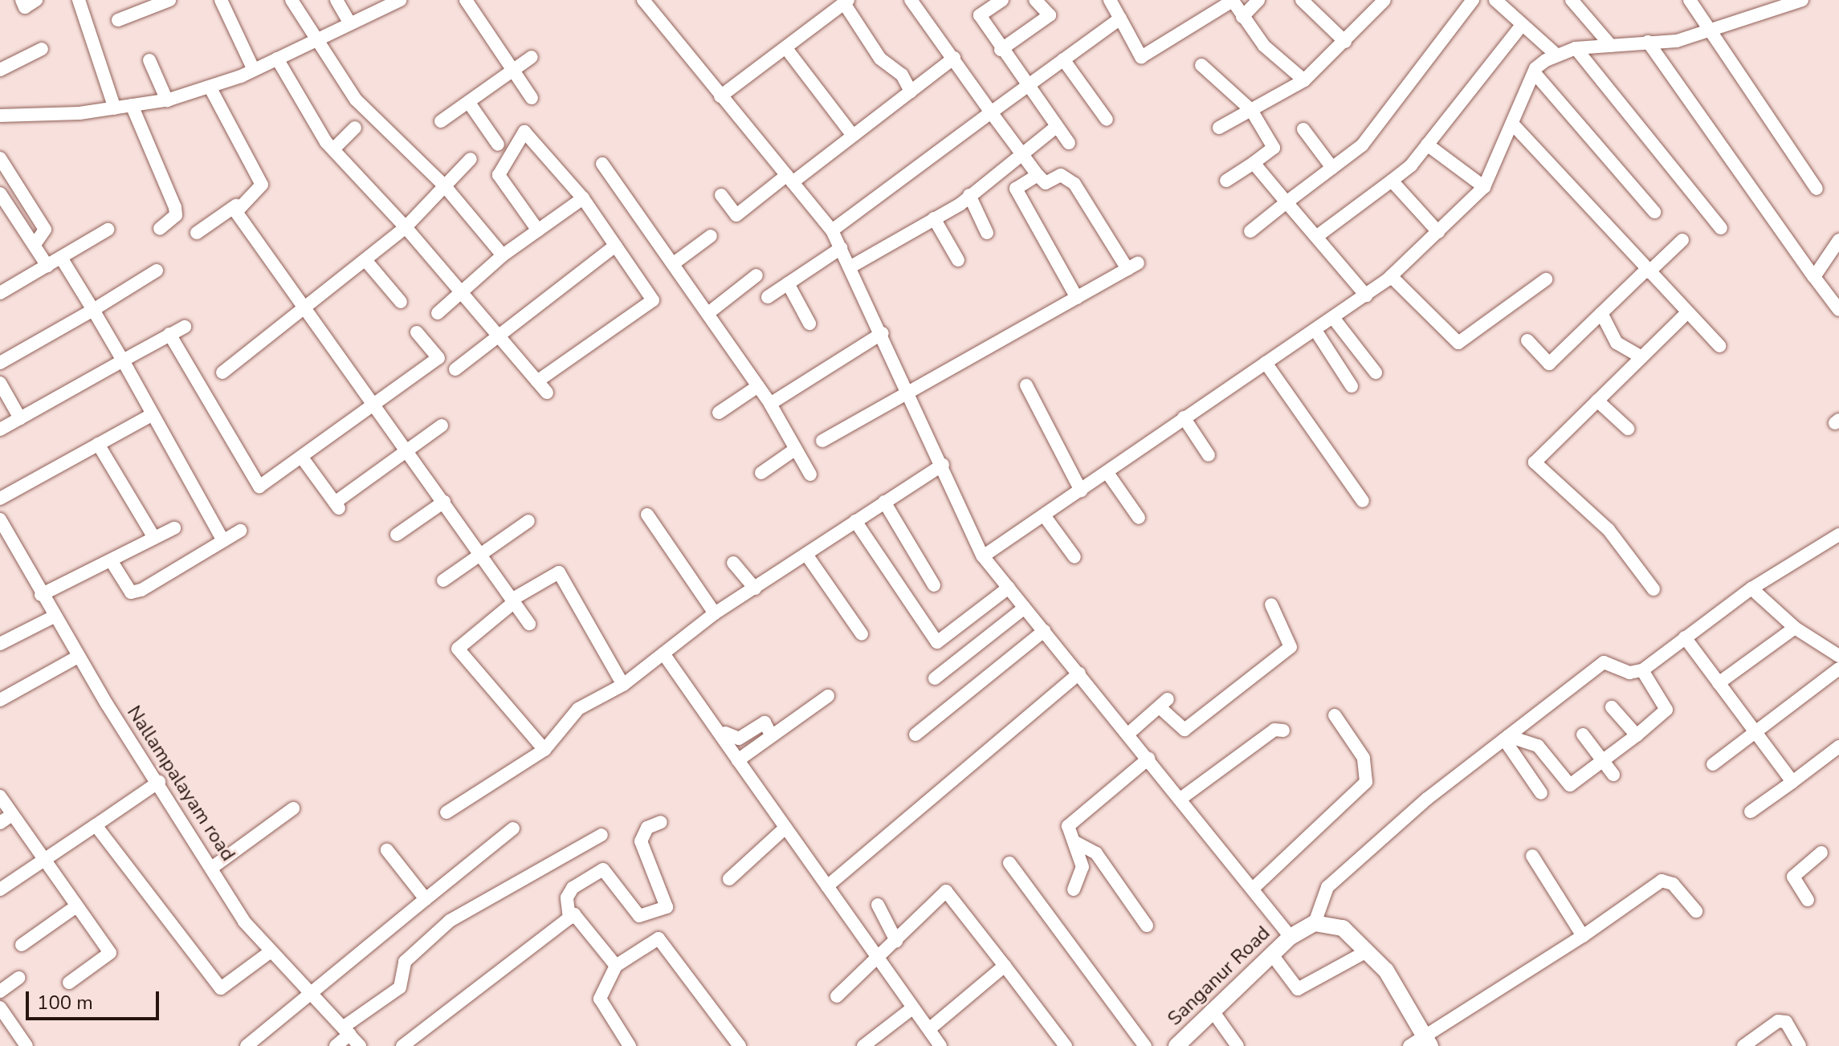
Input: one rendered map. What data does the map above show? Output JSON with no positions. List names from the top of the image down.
{
  "streets": {
    "main road": ["Sanganur Road"],
    "street": ["Nallampalayam road"]
  },
  "scale_bar": "100 m"
}
